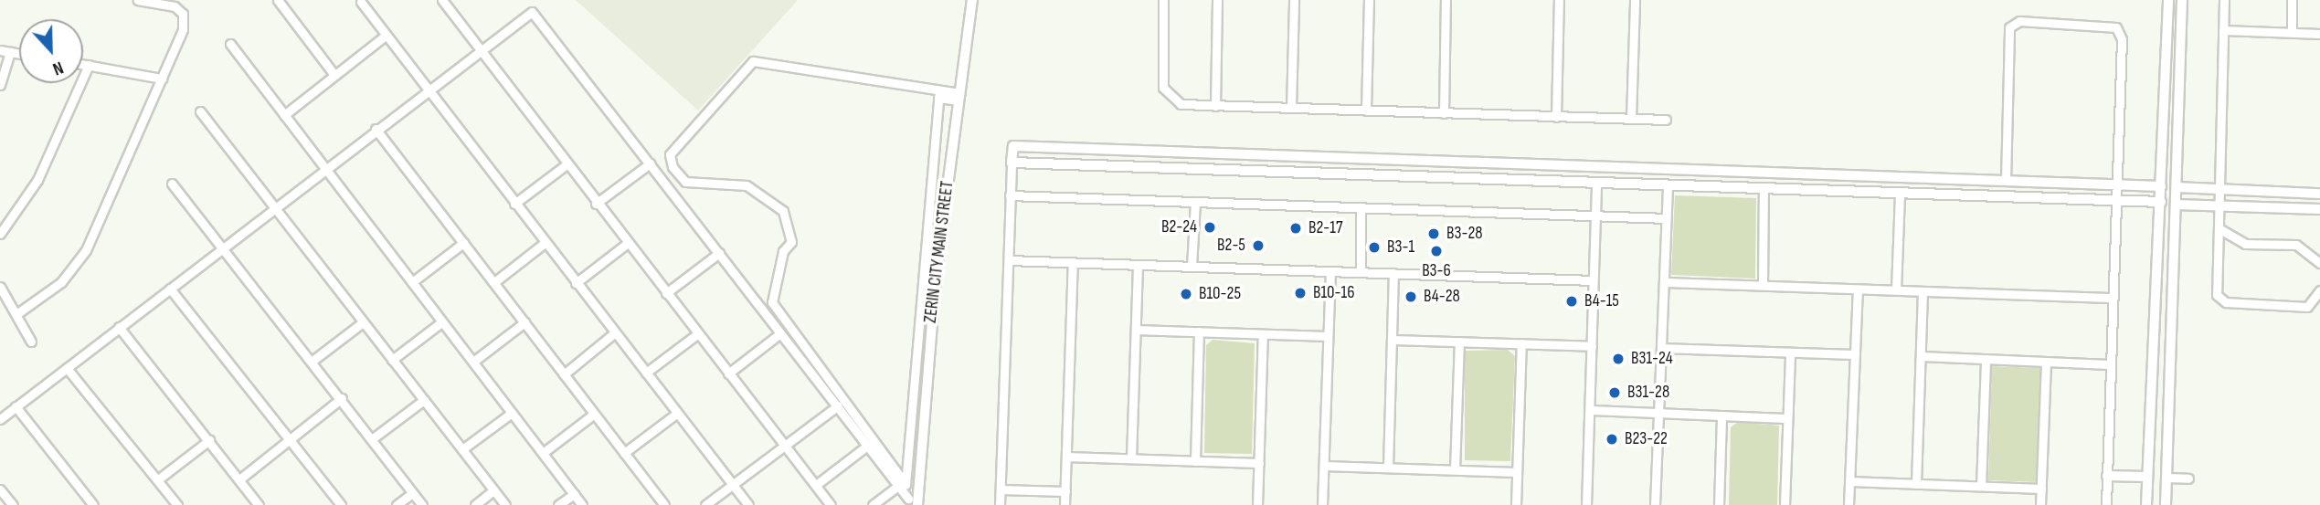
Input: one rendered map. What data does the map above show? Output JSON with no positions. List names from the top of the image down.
{
  "streets": {
    "street": ["ZERIN CITY MAIN STREET"]
  },
  "places": [
    "B2-24",
    "B2-17",
    "B3-28",
    "B2-5",
    "B3-1",
    "B3-6",
    "B10-16",
    "B10-25",
    "B4-28",
    "B4-15",
    "B31-24",
    "B31-28",
    "B23-22"
  ],
  "north": "bottom"
}
